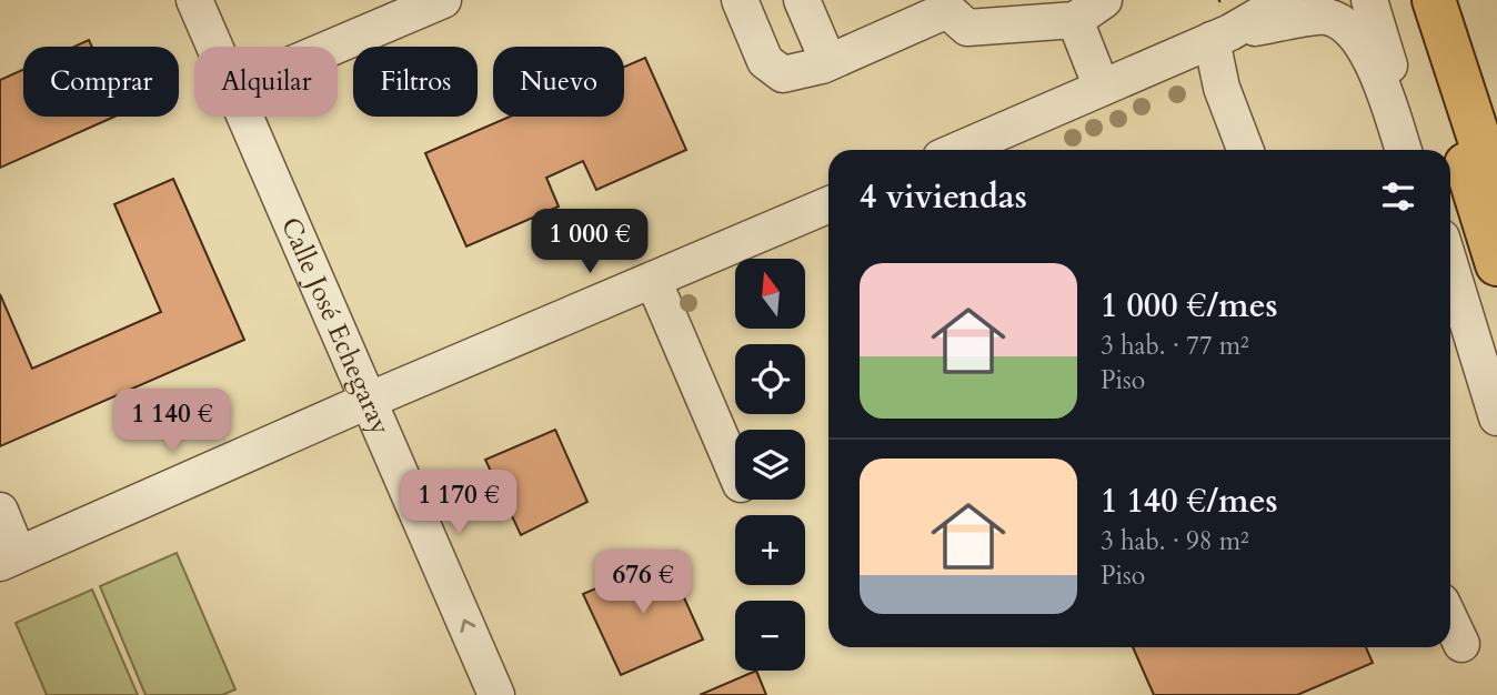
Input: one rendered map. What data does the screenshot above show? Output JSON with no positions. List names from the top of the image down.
{
  "streets": {
    "street": ["Calle José Echegaray"]
  },
  "north": "top",
  "page": {
    "chip": [
      "Comprar",
      "Alquilar",
      "Filtros",
      "Nuevo"
    ],
    "heading": "4 viviendas",
    "price": [
      "1 000 €",
      "1 140 €",
      "1 170 €",
      "676 €"
    ],
    "list": [
      {
        "name": "1 000 €/mes",
        "note": "3 hab. · 77 m² · Piso"
      },
      {
        "name": "1 140 €/mes",
        "note": "3 hab. · 98 m² · Piso"
      }
    ],
    "map_buttons": ["+", "−"]
  }
}
